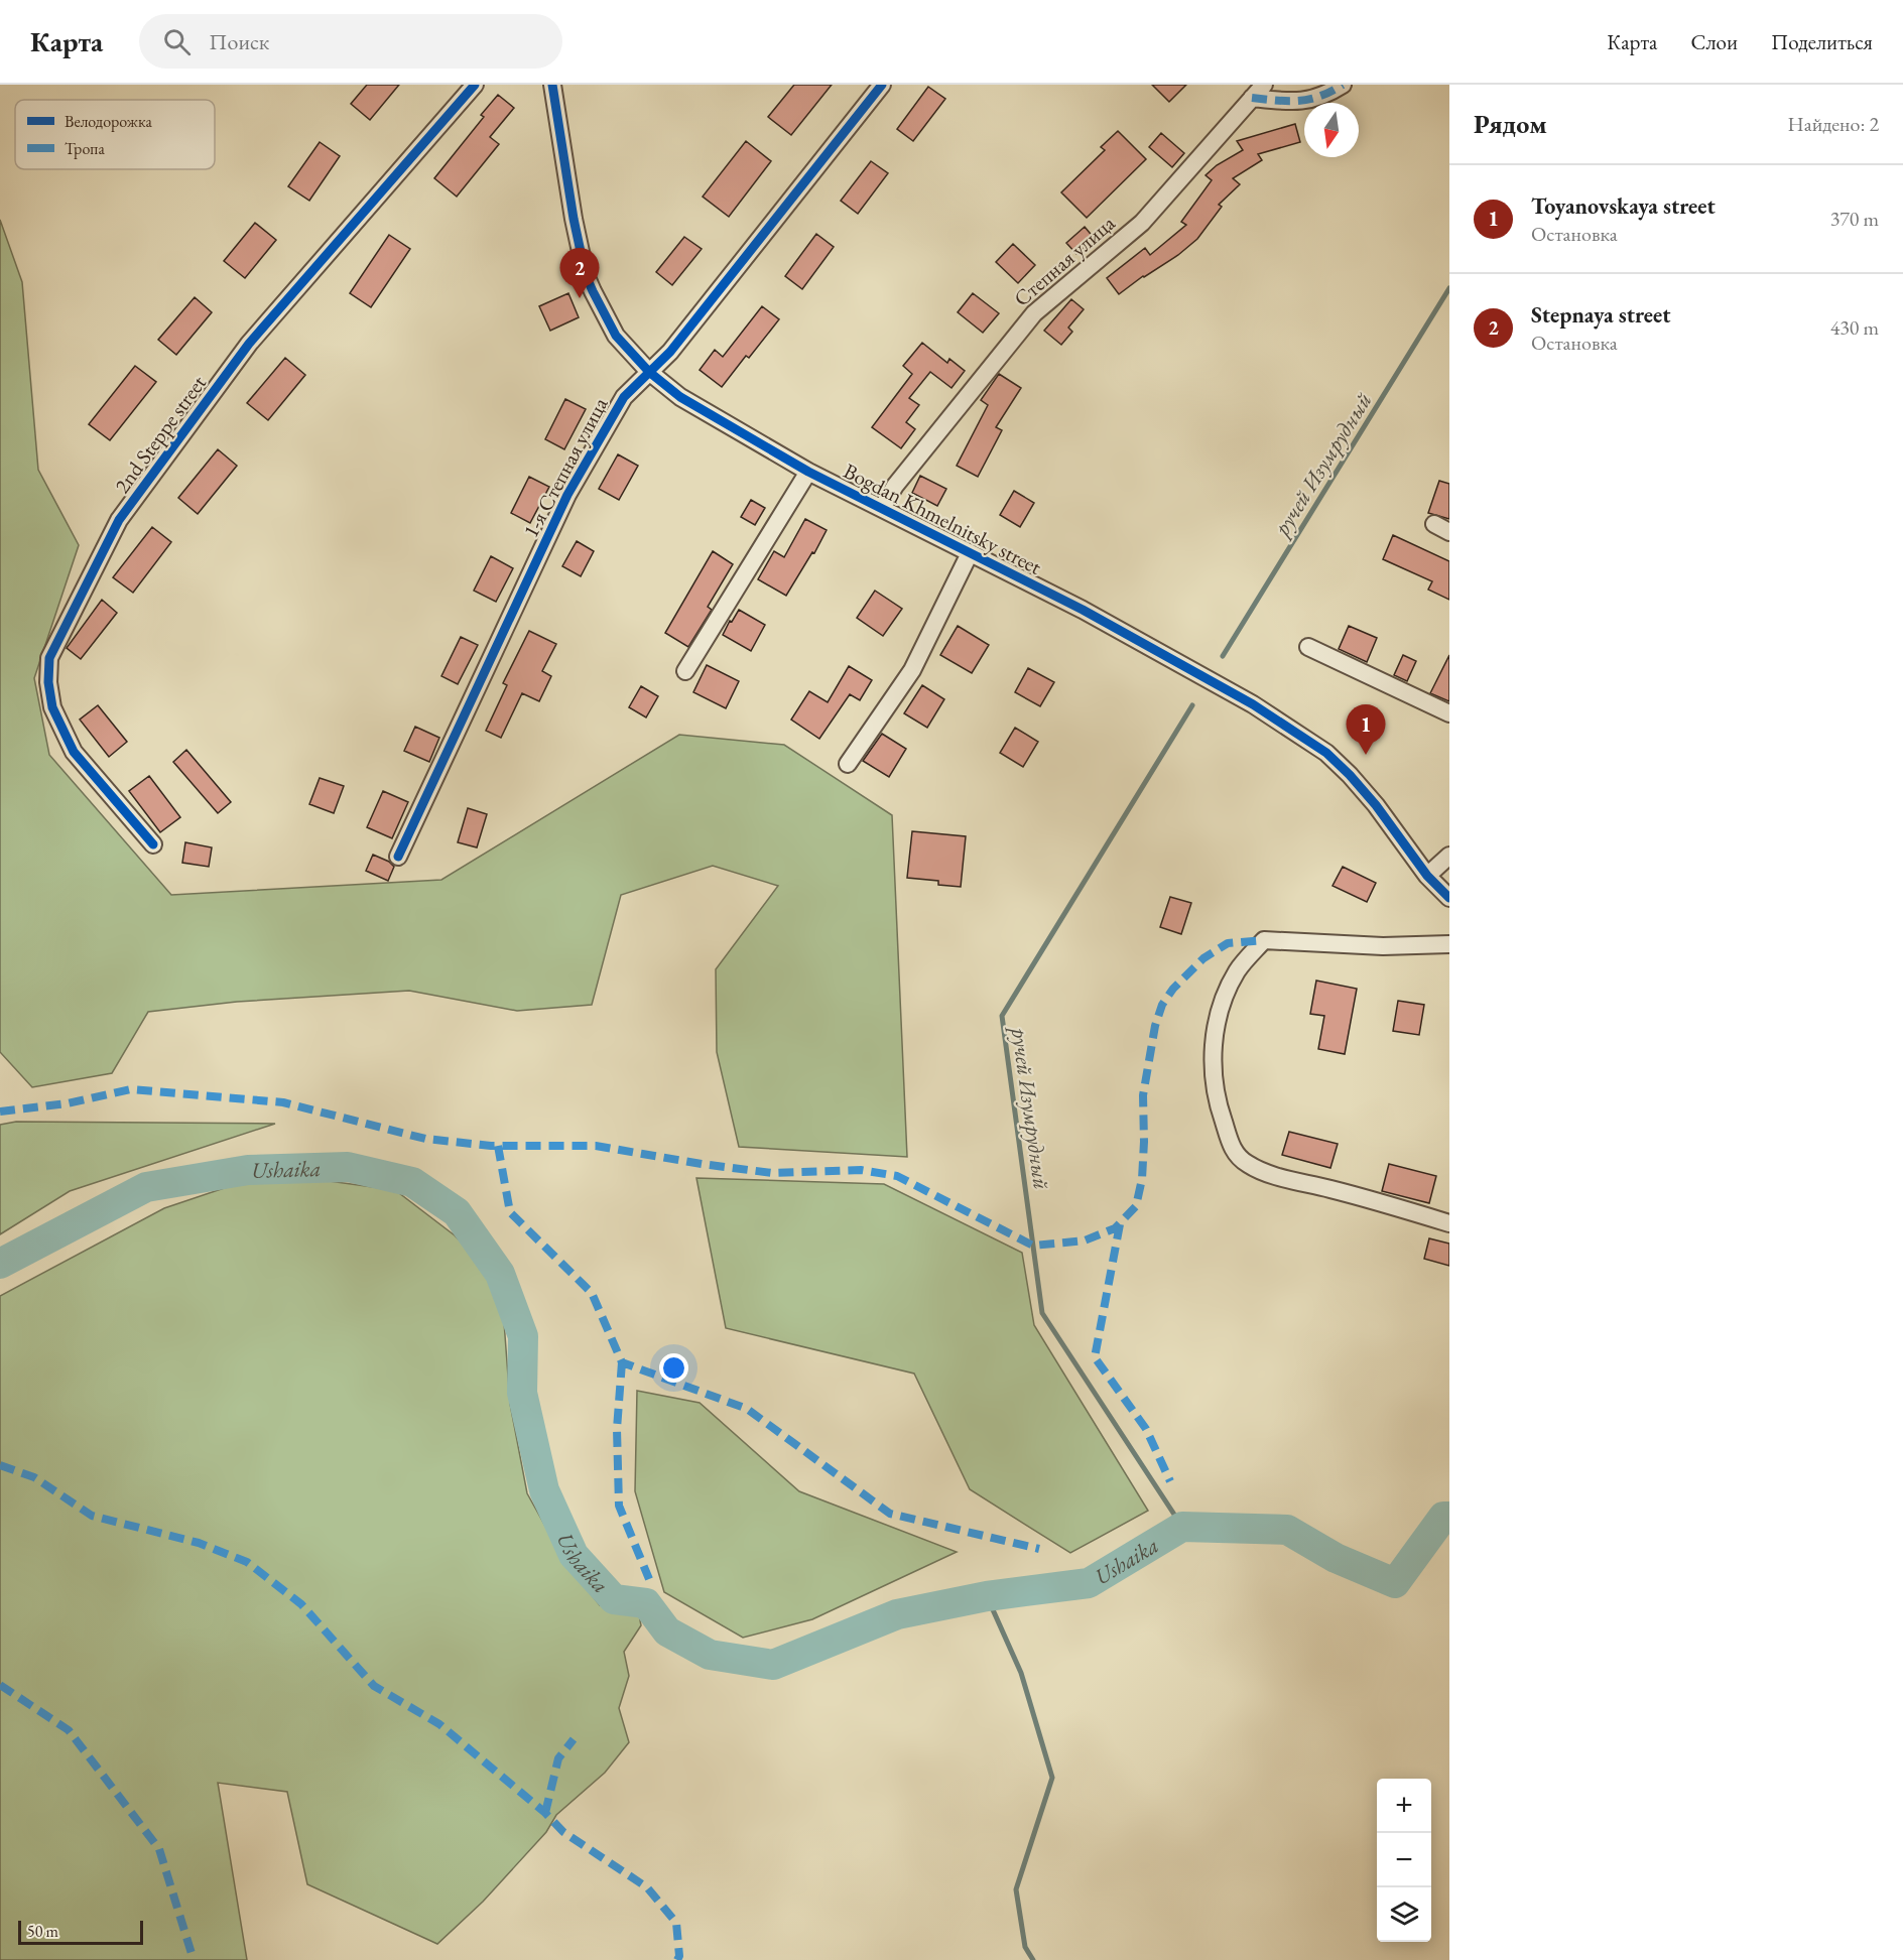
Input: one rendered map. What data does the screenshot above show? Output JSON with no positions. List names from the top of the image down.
{
  "streets": {
    "street": [
      "Степная улица",
      "2nd Steppe street",
      "1-я Степная улица",
      "Bogdan Khmelnitsky street"
    ]
  },
  "crossings": [
    ["Степная улица", "Bogdan Khmelnitsky street"],
    ["1-я Степная улица", "Bogdan Khmelnitsky street"]
  ],
  "water": ["ручей Изумрудный", "Ushaika"],
  "legend": ["Велодорожка", "Тропа"],
  "scale_bar": "50 m",
  "north": "bottom",
  "page": {
    "header": "Карта",
    "search": "Поиск",
    "nav": ["Карта", "Слои", "Поделиться"],
    "heading": ["Рядом", "Найдено: 2"],
    "list": [
      {
        "mark": "1",
        "name": "Toyanovskaya street",
        "note": "Остановка",
        "value": "370 m"
      },
      {
        "mark": "2",
        "name": "Stepnaya street",
        "note": "Остановка",
        "value": "430 m"
      }
    ],
    "pins": ["2", "1"],
    "map_buttons": ["+", "−"],
    "scale": "50 m"
  }
}
